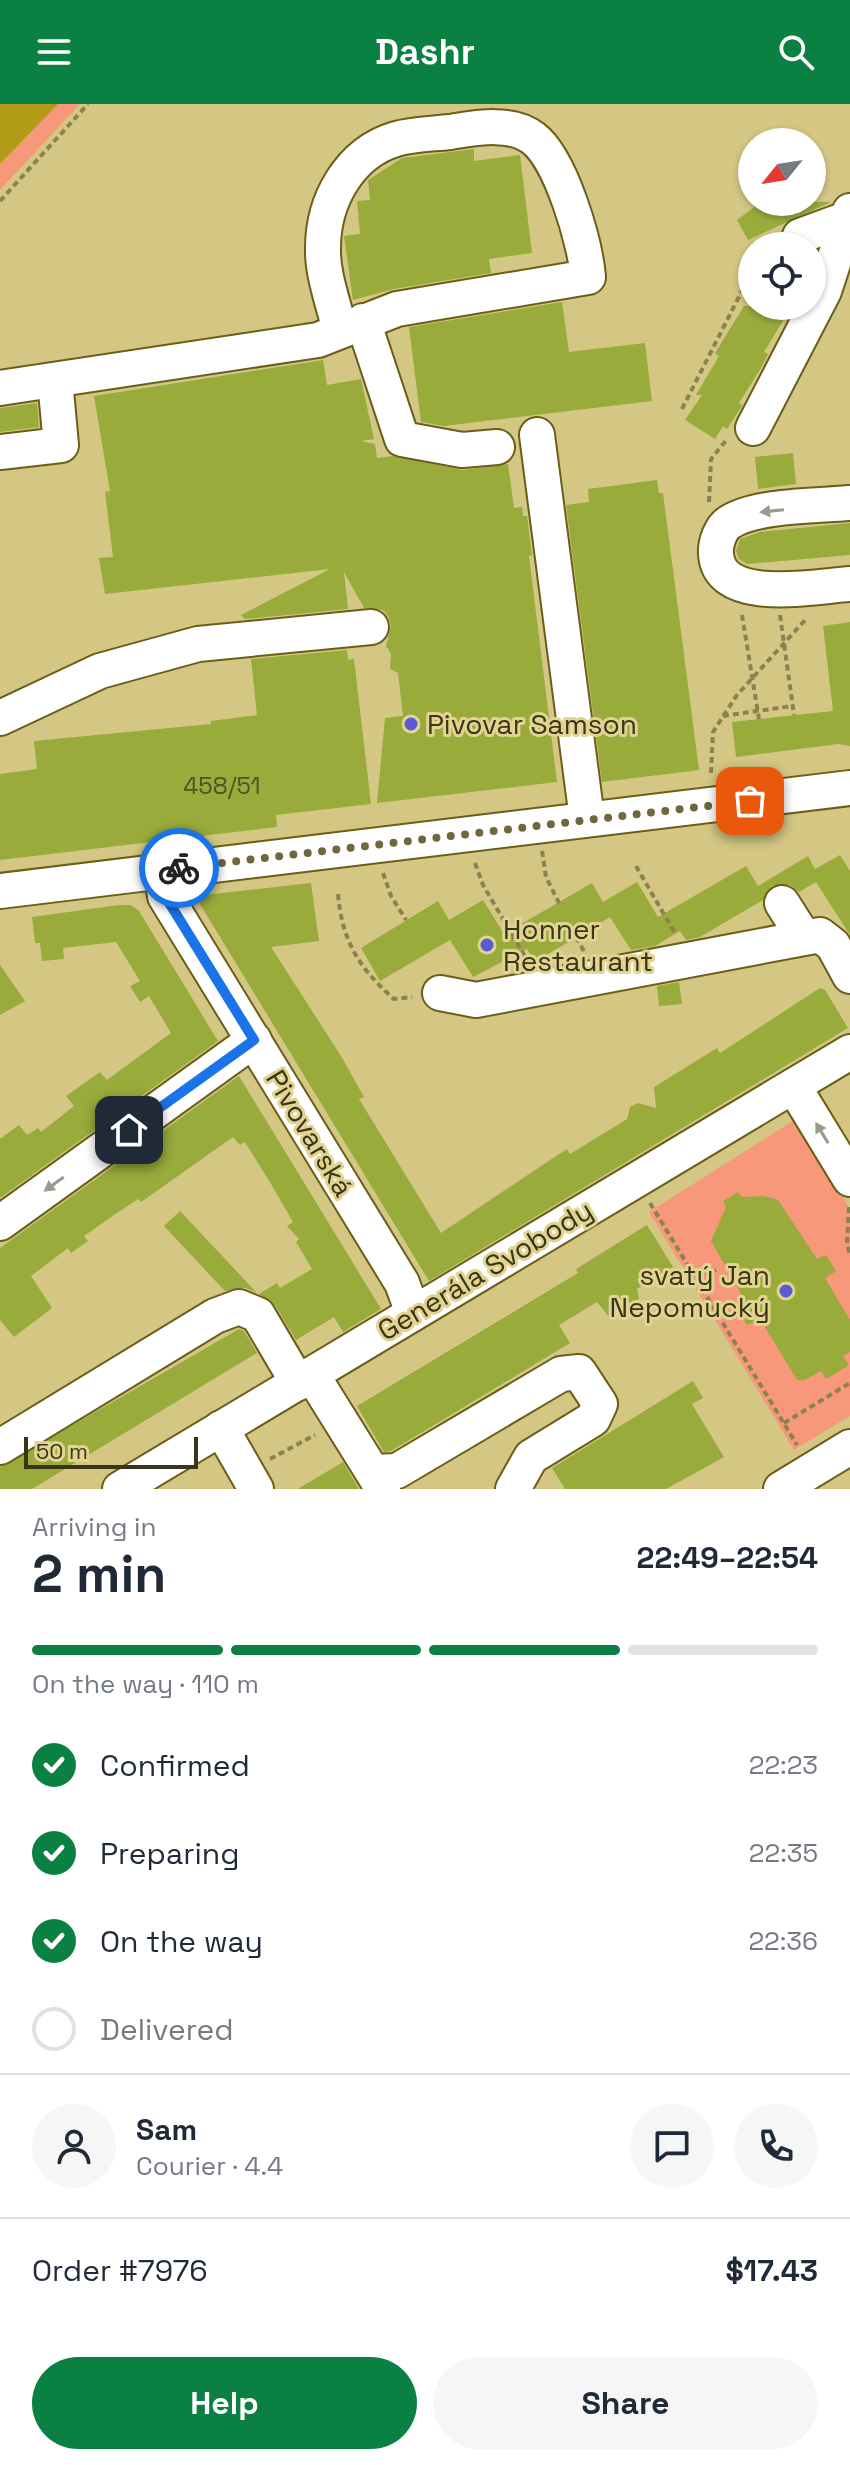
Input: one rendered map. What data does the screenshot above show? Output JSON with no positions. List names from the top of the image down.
{
  "streets": {
    "street": ["Pivovarská", "Generála Svobody"]
  },
  "crossings": [
    ["Pivovarská", "Generála Svobody"]
  ],
  "places": ["Pivovar Samson", "Honner Restaurant", "svatý Jan Nepomucký"],
  "house_numbers": ["458/51"],
  "scale_bar": "50 m",
  "north": "bottom left",
  "page": {
    "header": "Dashr",
    "scale": "50 m",
    "heading": ["2 min", "Arriving in", "22:49–22:54"],
    "panel": [
      "Sam",
      "Courier · 4.4",
      "Order #7976",
      "$17.43"
    ],
    "bar": "On the way · 110 m",
    "list": [
      ["Confirmed", "22:23"],
      ["Preparing", "22:35"],
      ["On the way", "22:36"],
      "Delivered"
    ],
    "buttons": ["Help", "Share"]
  }
}
